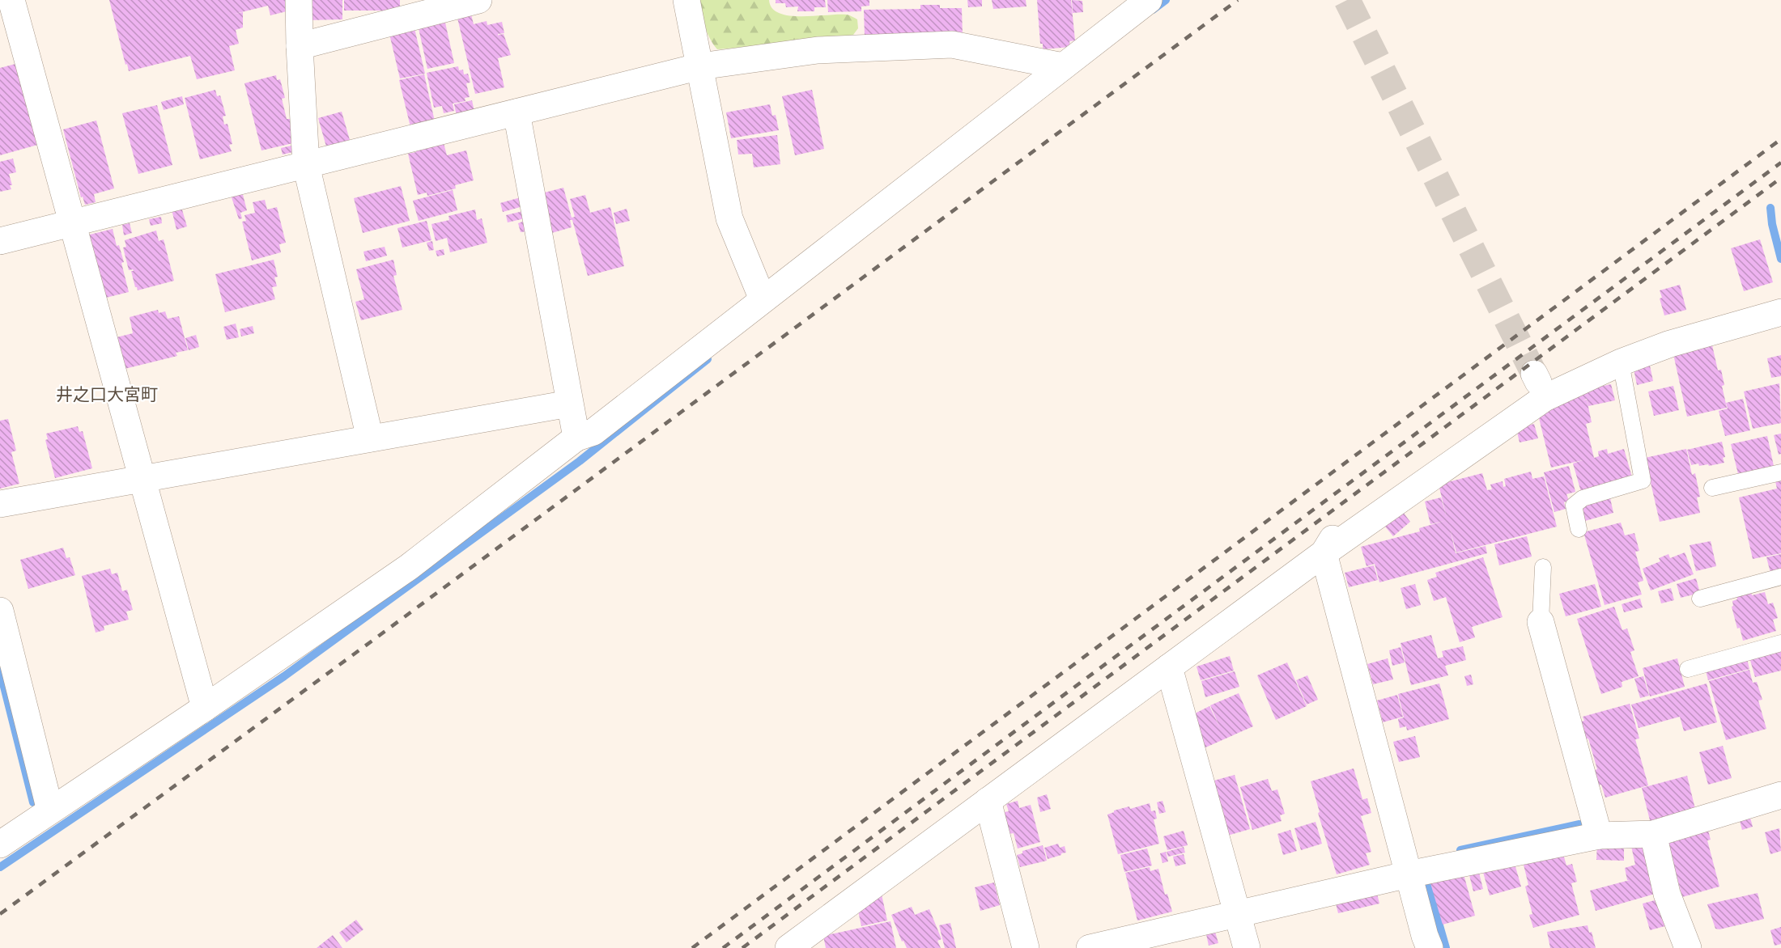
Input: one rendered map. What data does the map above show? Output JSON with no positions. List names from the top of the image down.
{
  "districts": ["井之口大宮町"]
}
